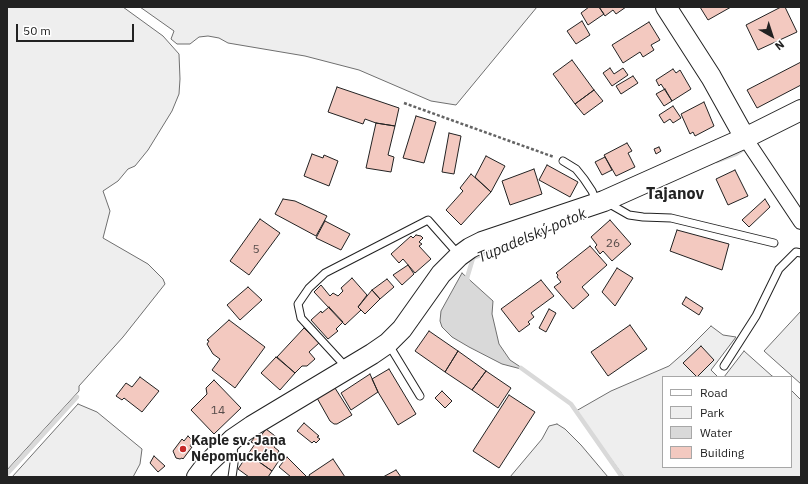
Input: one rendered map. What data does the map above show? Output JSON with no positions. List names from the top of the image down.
{
  "districts": ["Tajanov"],
  "water": ["Tupadelský potok"],
  "places": ["Kaple sv. Jana Nepomuckého"],
  "house_numbers": ["26", "5", "14"],
  "legend": [
    "Road",
    "Park",
    "Water",
    "Building"
  ],
  "scale_bar": "50 m",
  "north": "bottom right"
}
